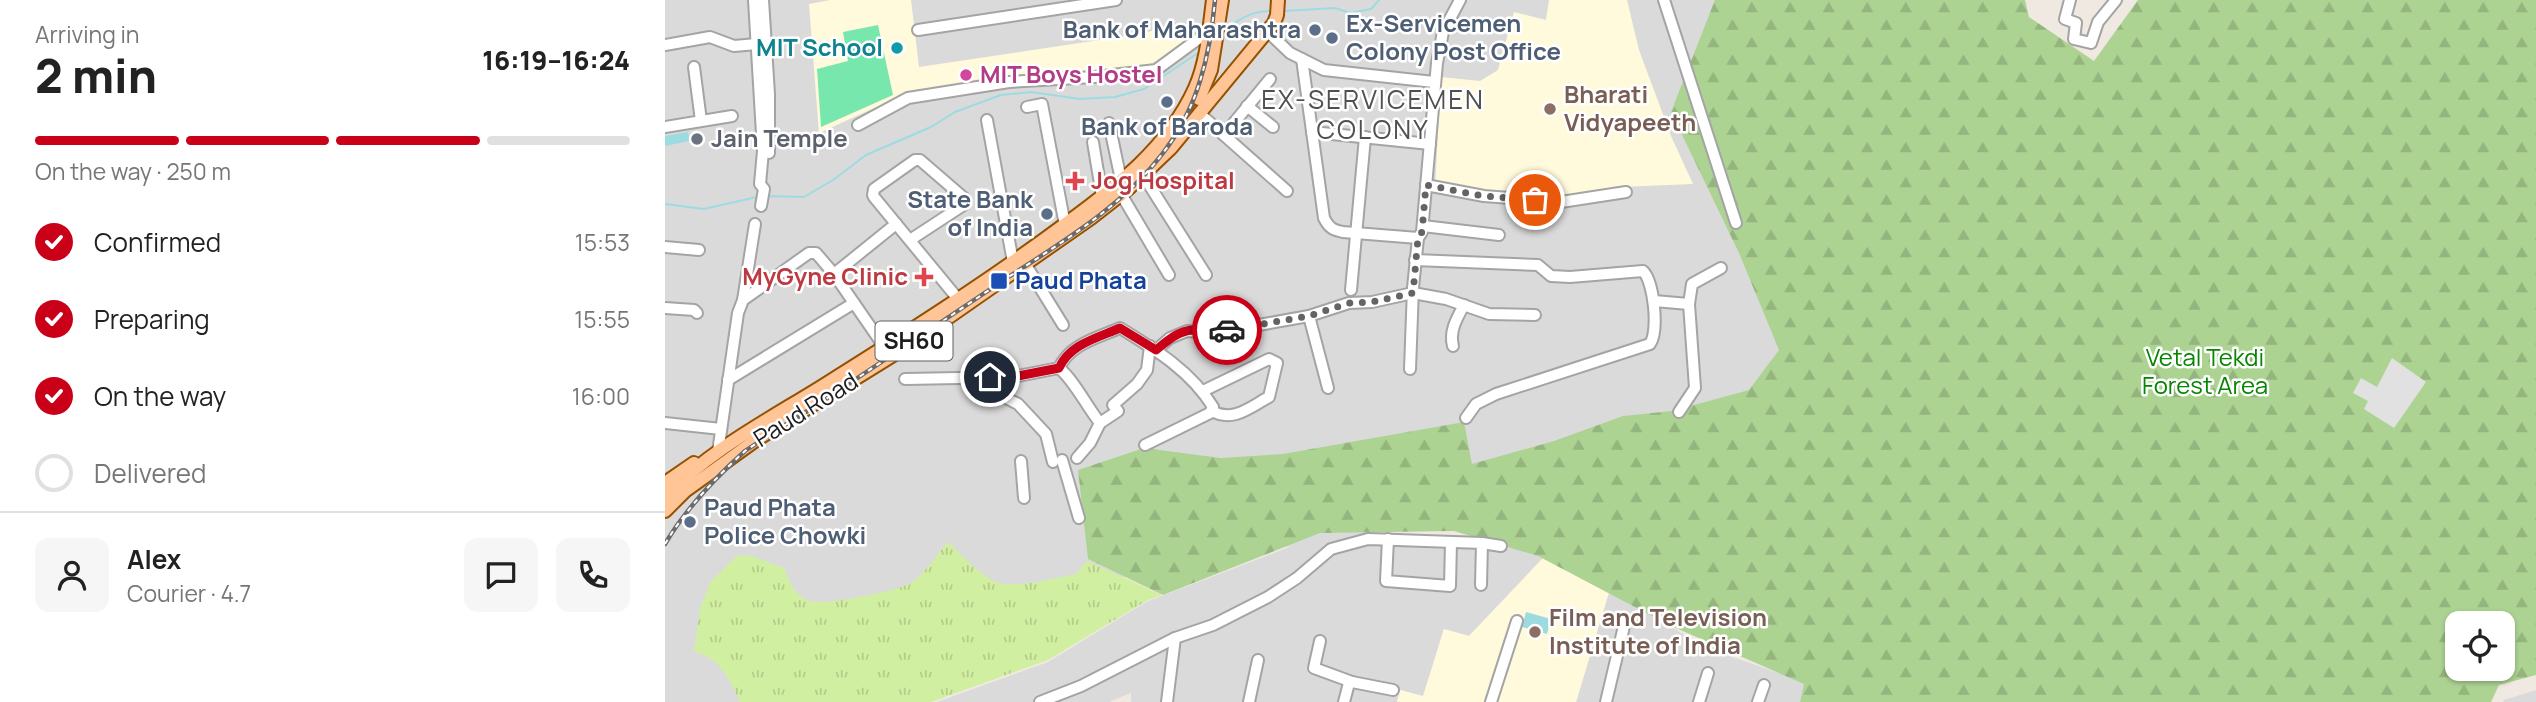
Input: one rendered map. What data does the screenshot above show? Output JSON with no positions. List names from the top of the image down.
{
  "streets": {
    "main road": ["SH60", "Paud Road"]
  },
  "districts": ["EX-SERVICEMEN COLONY"],
  "parks": ["Vetal Tekdi Forest Area"],
  "places": {
    "other": [
      "Bank of Maharashtra",
      "Ex-Servicemen Colony Post Office",
      "MIT School",
      "MIT Boys Hostel",
      "Bank of Baroda",
      "Bharati Vidyapeeth",
      "Jain Temple",
      "State Bank of India",
      "Paud Phata Police Chowki",
      "Film and Television Institute of India"
    ],
    "health": ["Jog Hospital", "MyGyne Clinic"],
    "transit": ["Paud Phata"]
  },
  "page": {
    "heading": ["2 min", "Arriving in", "16:19–16:24"],
    "panel": ["Alex", "Courier · 4.7"],
    "bar": "On the way · 250 m",
    "list": [
      ["Confirmed", "15:53"],
      ["Preparing", "15:55"],
      ["On the way", "16:00"],
      "Delivered"
    ]
  }
}
